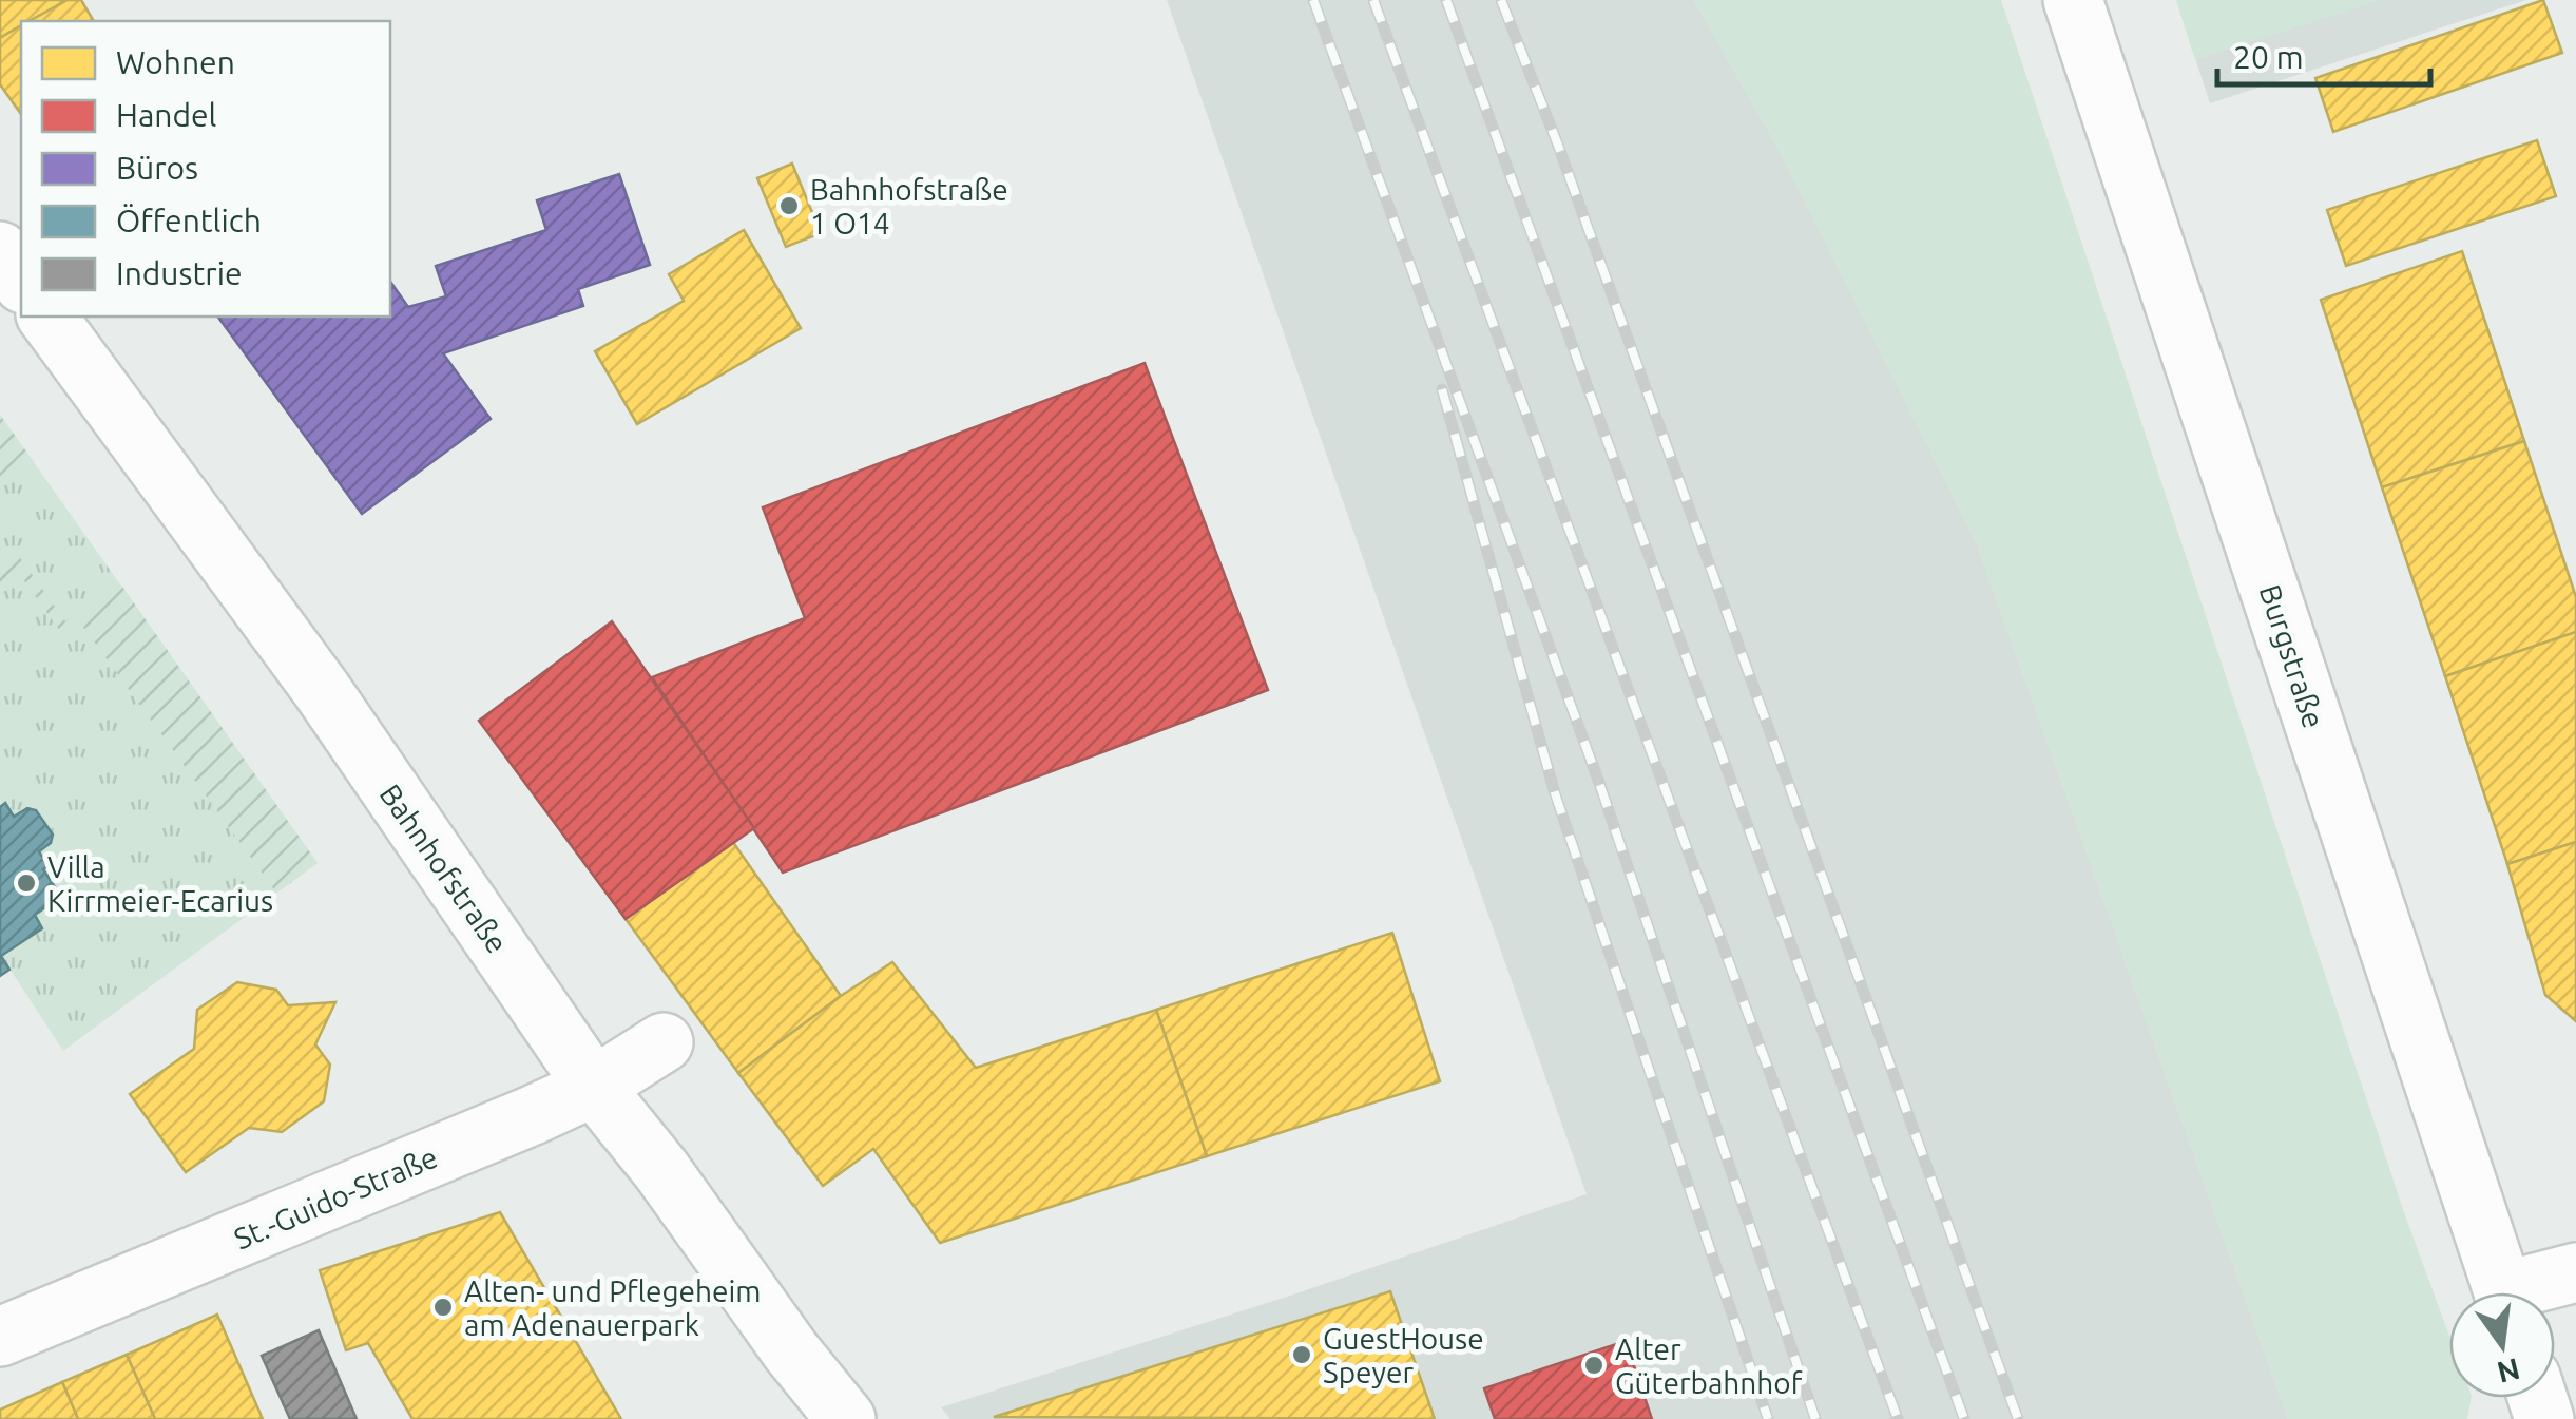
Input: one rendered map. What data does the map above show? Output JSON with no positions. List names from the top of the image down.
{
  "streets": {
    "street": ["Burgstraße", "Bahnhofstraße", "St.-Guido-Straße"]
  },
  "crossings": [
    ["Bahnhofstraße", "St.-Guido-Straße"]
  ],
  "places": [
    "Bahnhofstraße 1 O14",
    "Villa Kirrmeier-Ecarius",
    "Alten- und Pflegeheim am Adenauerpark",
    "GuestHouse Speyer",
    "Alter Güterbahnhof"
  ],
  "legend": [
    "Wohnen",
    "Handel",
    "Büros",
    "Öffentlich",
    "Industrie"
  ],
  "scale_bar": "20 m",
  "north": "bottom"
}
